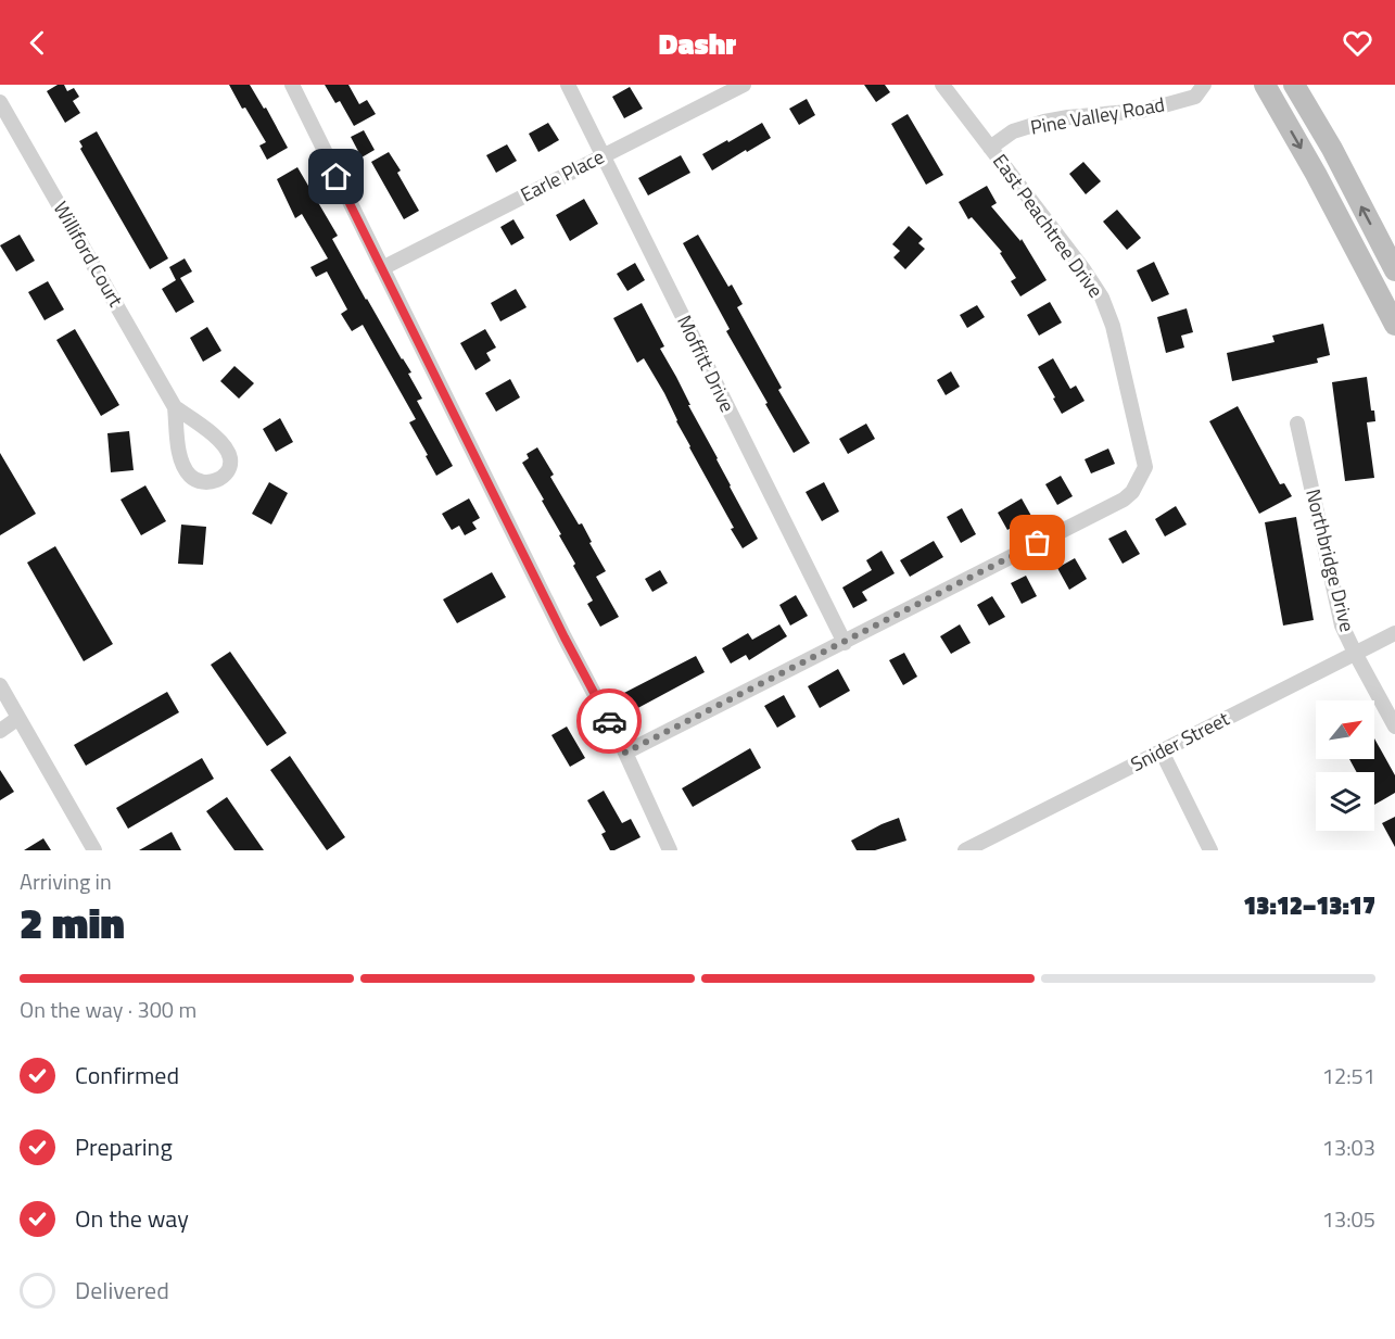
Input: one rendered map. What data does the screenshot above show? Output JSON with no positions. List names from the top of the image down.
{
  "streets": {
    "street": [
      "Pine Valley Road",
      "Earle Place",
      "East Peachtree Drive",
      "Williford Court",
      "Moffitt Drive",
      "Northbridge Drive",
      "Snider Street"
    ]
  },
  "crossings": [
    ["Pine Valley Road", "East Peachtree Drive"],
    ["Earle Place", "Moffitt Drive"],
    ["East Peachtree Drive", "Moffitt Drive"],
    ["Northbridge Drive", "Snider Street"]
  ],
  "north": "top right",
  "page": {
    "header": "Dashr",
    "heading": ["2 min", "Arriving in", "13:12–13:17"],
    "bar": "On the way · 300 m",
    "list": [
      ["Confirmed", "12:51"],
      ["Preparing", "13:03"],
      ["On the way", "13:05"],
      "Delivered"
    ]
  }
}
